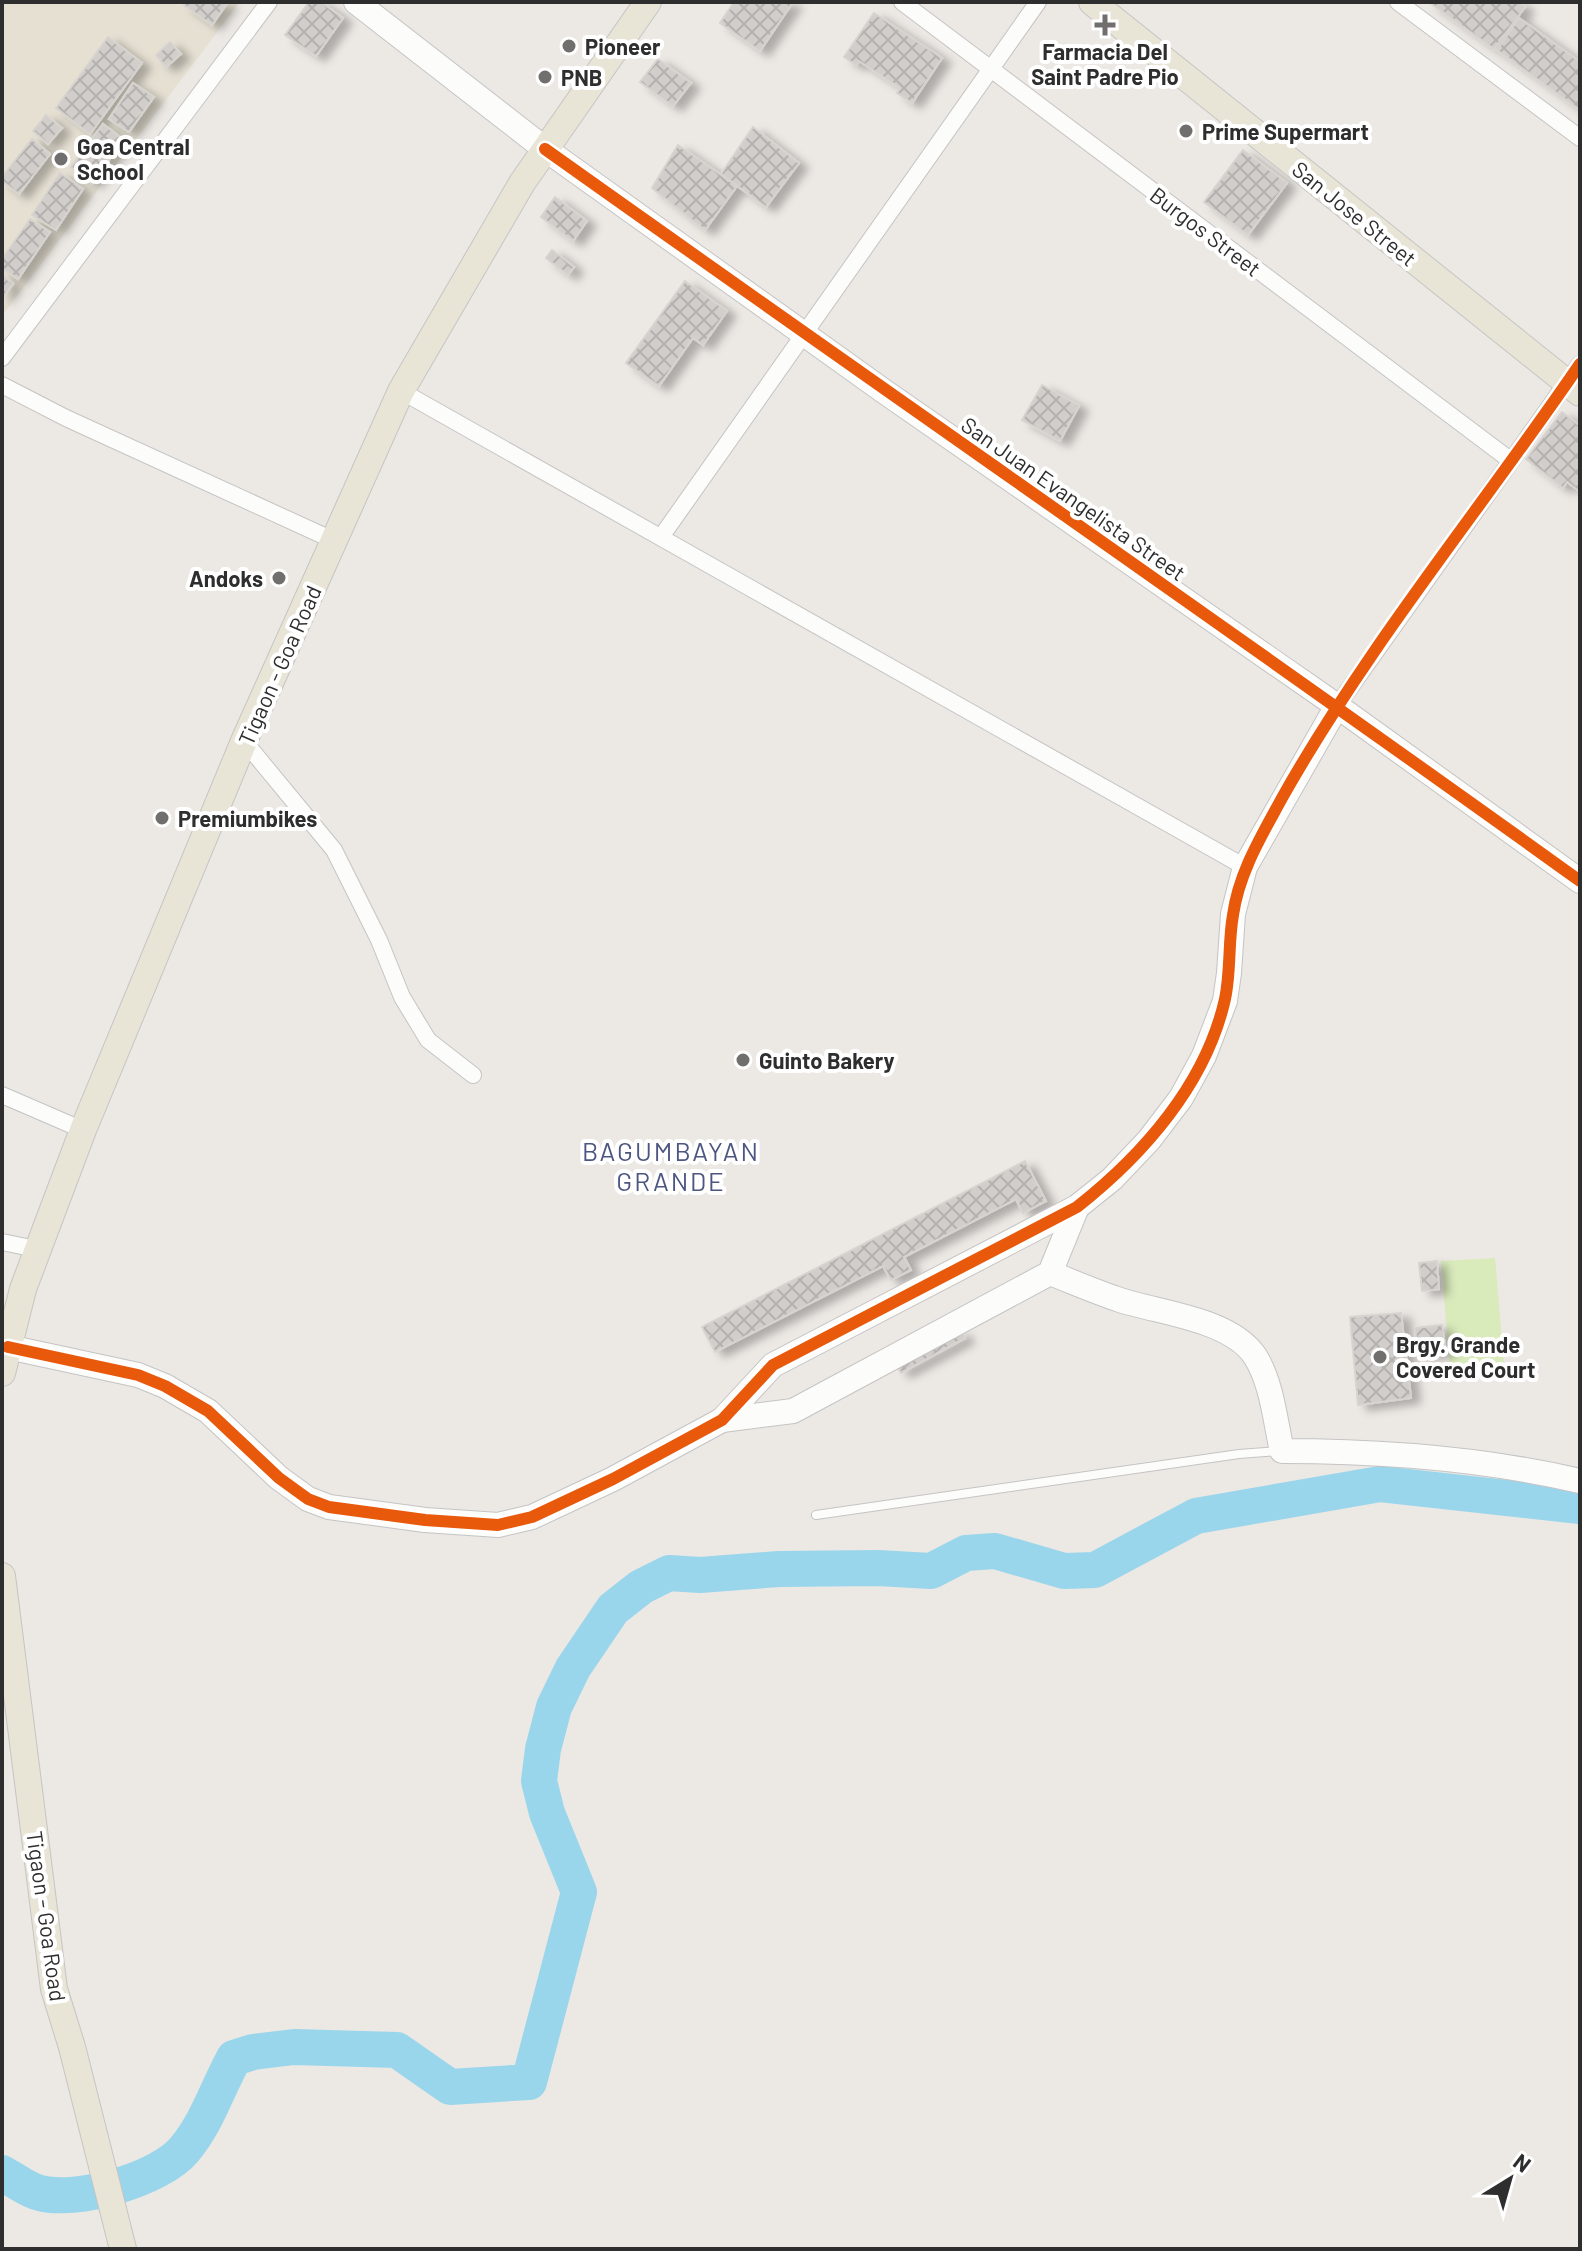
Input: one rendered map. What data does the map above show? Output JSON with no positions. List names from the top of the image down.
{
  "streets": {
    "main road": ["San Jose Street", "Tigaon - Goa Road"],
    "street": ["Burgos Street", "San Juan Evangelista Street"]
  },
  "crossings": [
    ["San Juan Evangelista Street", "Tigaon - Goa Road"]
  ],
  "districts": ["BAGUMBAYAN GRANDE"],
  "places": {
    "health": ["Farmacia Del Saint Padre Pio"],
    "other": [
      "Pioneer",
      "PNB",
      "Prime Supermart",
      "Goa Central School",
      "Andoks",
      "Premiumbikes",
      "Guinto Bakery",
      "Brgy. Grande Covered Court"
    ]
  },
  "north": "top right"
}
